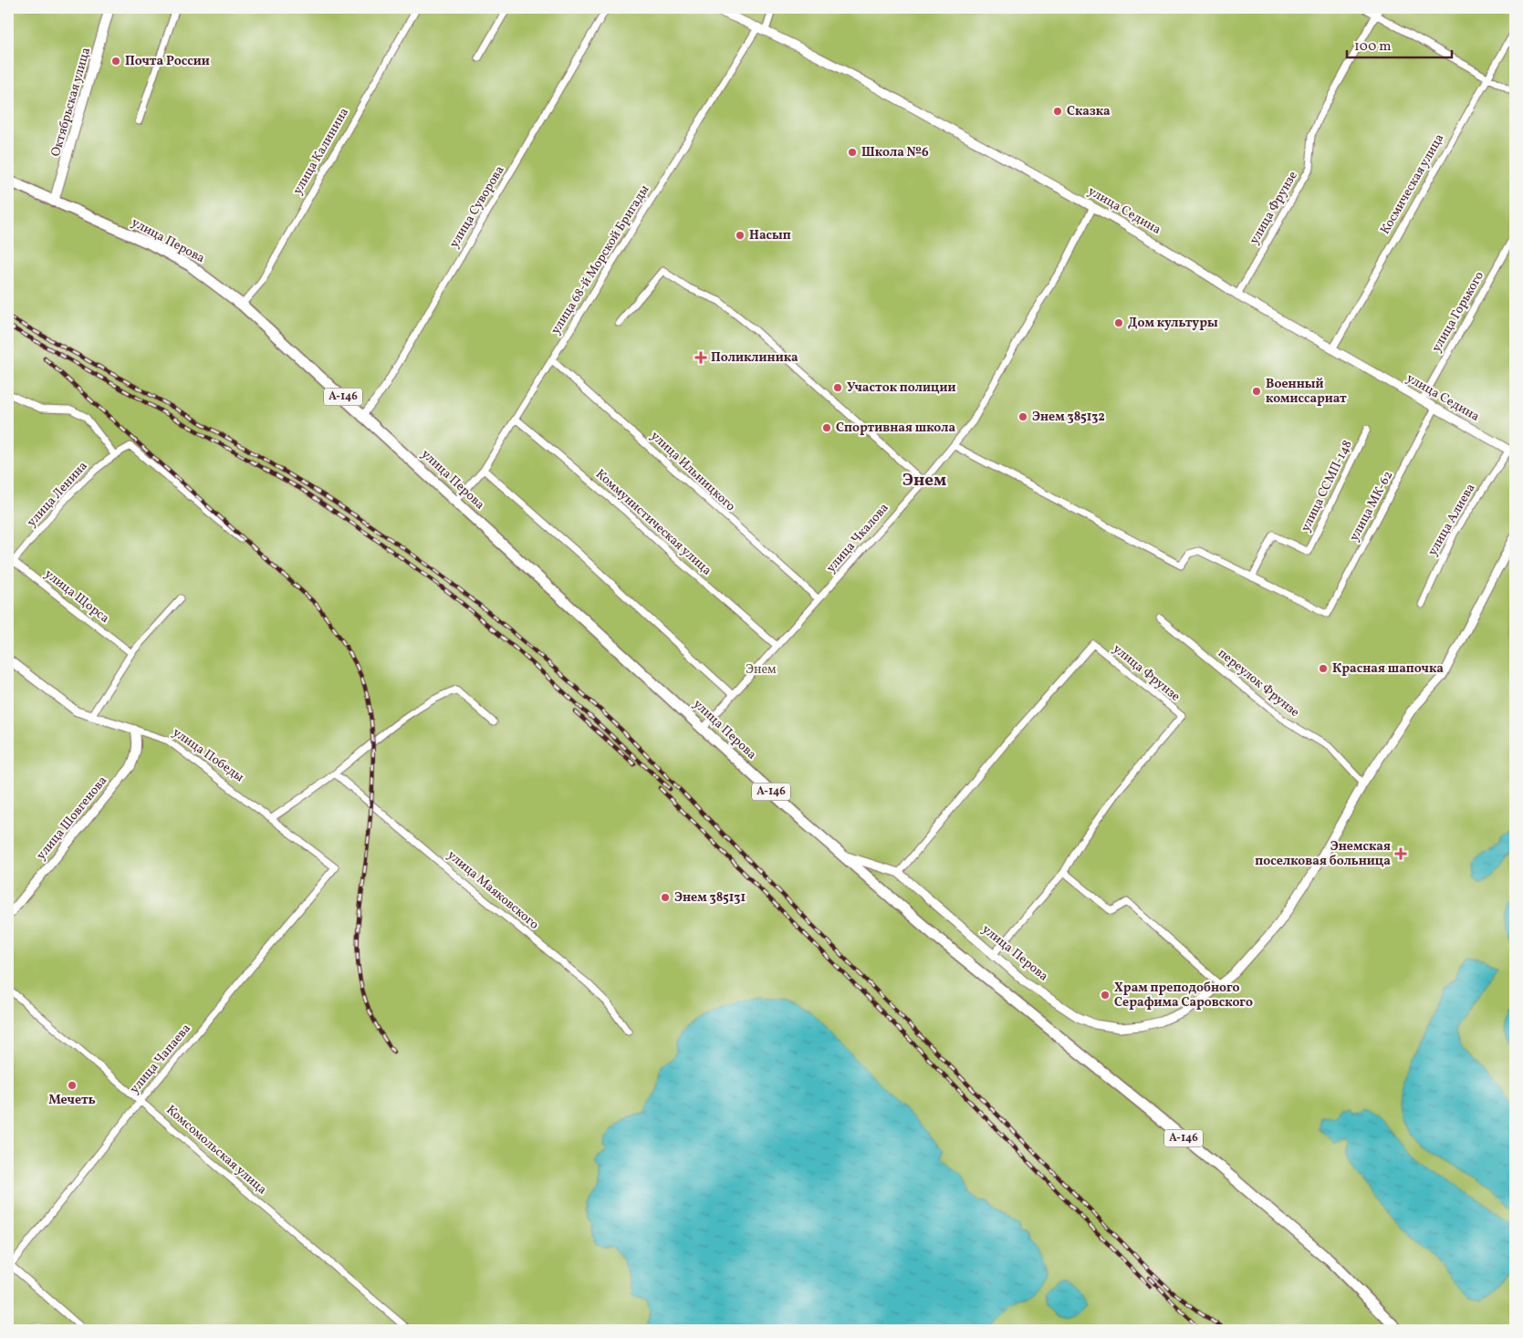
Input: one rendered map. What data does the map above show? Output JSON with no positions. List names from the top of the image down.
{
  "streets": {
    "highway": ["улица Перова", "А-146"],
    "main road": ["Октябрьская улица"],
    "street": [
      "улица Калинина",
      "Космическая улица",
      "улица Суворова",
      "улица Фрунзе",
      "улица Седина",
      "улица 68-й Морской Бригады",
      "улица Горького",
      "улица Ильницкого",
      "улица ССМП-148",
      "улица Ленина",
      "улица МК-62",
      "улица Алиева",
      "Коммунистическая улица",
      "улица Чкалова",
      "улица Щорса",
      "переулок Фрунзе",
      "улица Победы",
      "улица Шовгенова",
      "улица Маяковского",
      "улица Чапаева",
      "Комсомольская улица"
    ]
  },
  "crossings": [
    ["Октябрьская улица", "улица Перова"],
    ["улица Калинина", "улица Перова"],
    ["Космическая улица", "улица Седина"],
    ["улица Суворова", "улица Перова"],
    ["улица Фрунзе", "улица Седина"],
    ["улица Фрунзе", "улица Перова"],
    ["улица Седина", "улица 68-й Морской Бригады"],
    ["улица Седина", "улица Горького"],
    ["улица Седина", "улица МК-62"],
    ["улица Седина", "улица Алиева"],
    ["улица Седина", "улица Чкалова"],
    ["улица Перова", "улица 68-й Морской Бригады"],
    ["улица Перова", "улица Чкалова"],
    ["улица Перова", "переулок Фрунзе"],
    ["улица 68-й Морской Бригады", "улица Ильницкого"],
    ["улица 68-й Морской Бригады", "Коммунистическая улица"],
    ["улица Ильницкого", "улица Чкалова"],
    ["улица ССМП-148", "улица МК-62"],
    ["улица Ленина", "улица Щорса"],
    ["Коммунистическая улица", "улица Чкалова"],
    ["улица Победы", "улица Шовгенова"],
    ["улица Победы", "улица Чапаева"],
    ["улица Чапаева", "Комсомольская улица"]
  ],
  "districts": ["Энем"],
  "parks": ["Энем"],
  "places": {
    "other": [
      "Почта России",
      "Сказка",
      "Школа №6",
      "Насып",
      "Дом культуры",
      "Участок полиции",
      "Военный комиссариат",
      "Энем 385132",
      "Спортивная школа",
      "Красная шапочка",
      "Энем 385131",
      "Храм преподобного Серафима Саровского",
      "Мечеть"
    ],
    "health": ["Поликлиника", "Энемская поселковая больница"]
  },
  "scale_bar": "100 m"
}
